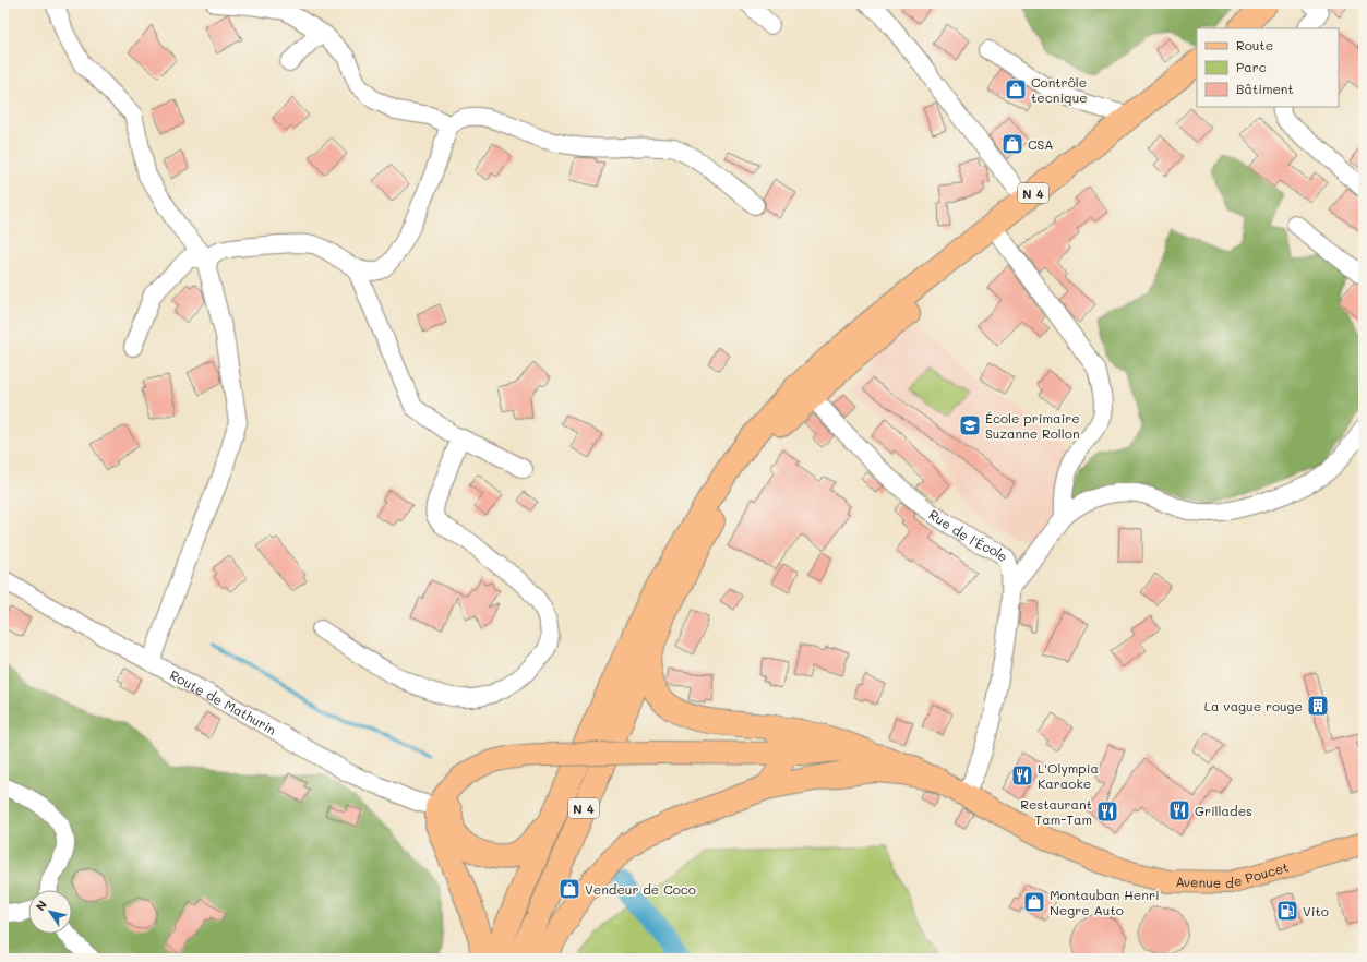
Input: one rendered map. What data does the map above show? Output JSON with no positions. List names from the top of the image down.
{
  "streets": {
    "highway": ["N 4"],
    "main road": ["Avenue de Poucet"],
    "street": ["Rue de l'École", "Route de Mathurin"]
  },
  "crossings": [
    ["N 4", "Rue de l'École"],
    ["Rue de l'École", "Avenue de Poucet"],
    ["Route de Mathurin", "Avenue de Poucet"]
  ],
  "places": {
    "shop": [
      "Contrôle tecnique",
      "CSA",
      "Vendeur de Coco",
      "Montauban Henri Negre Auto"
    ],
    "school or university": ["École primaire Suzanne Rollon"],
    "building": ["La vague rouge"],
    "restaurant": ["L'Olympia Karaoke", "Grillades", "Restaurant Tam-Tam"],
    "fuel station": ["Vito"]
  },
  "legend": ["Route", "Parc", "Bâtiment"],
  "north": "top left"
}
